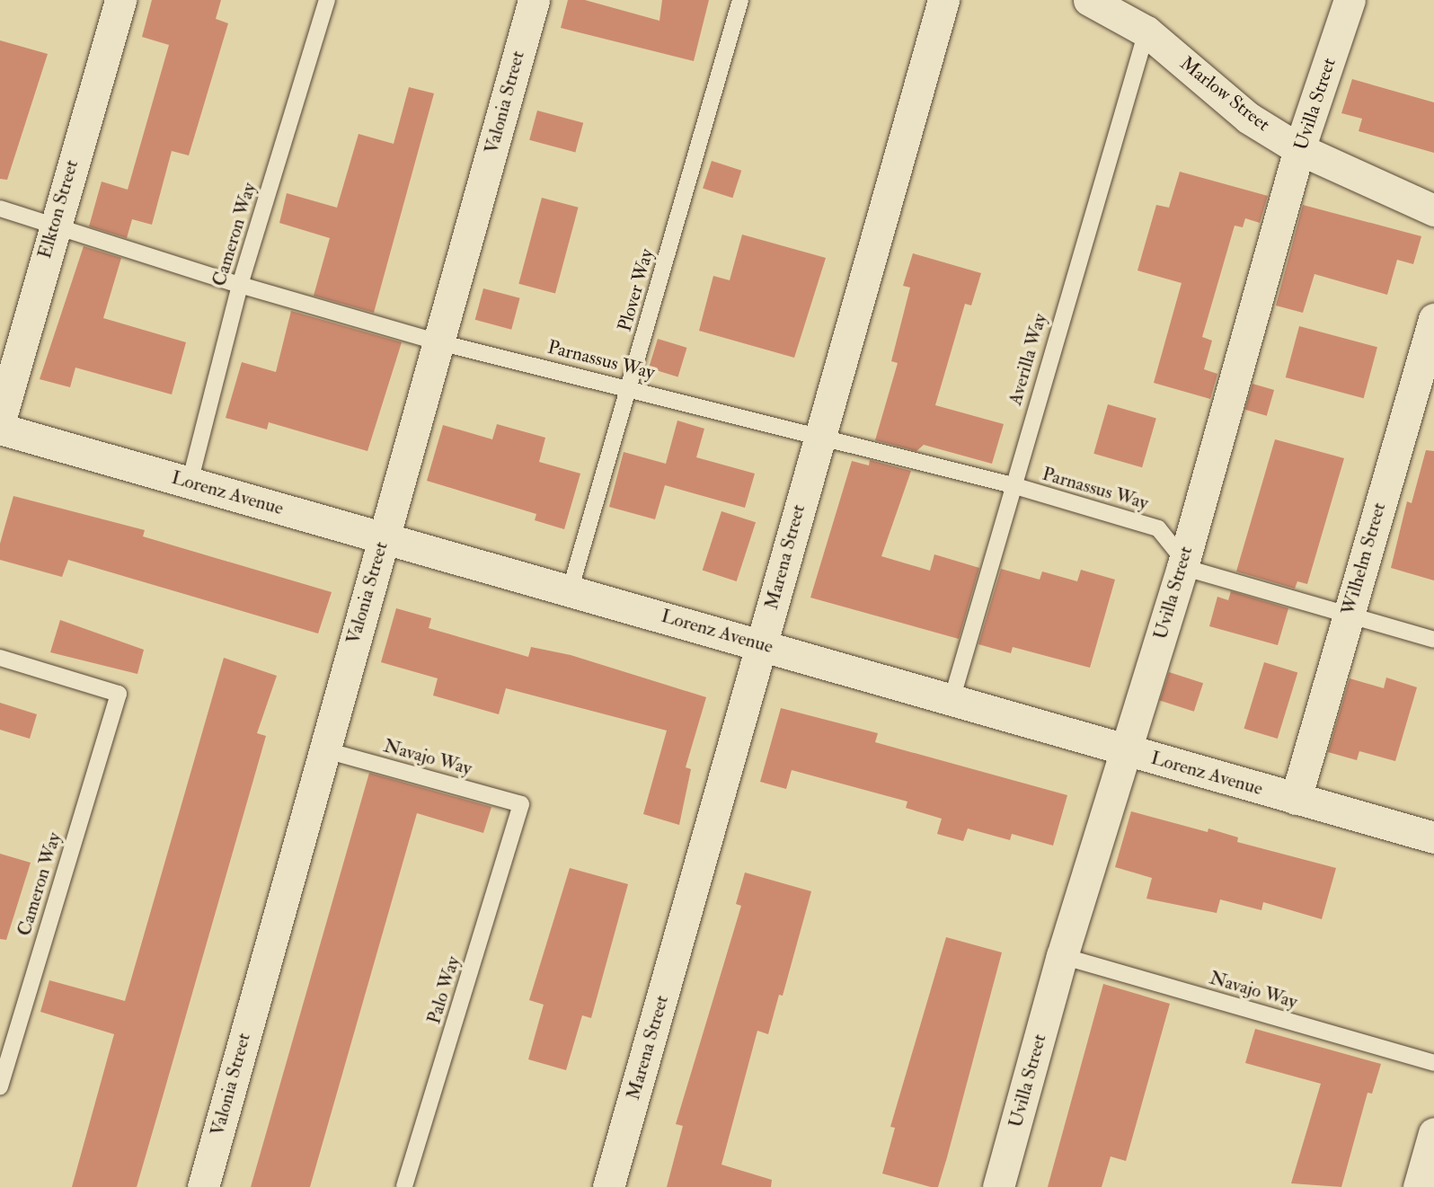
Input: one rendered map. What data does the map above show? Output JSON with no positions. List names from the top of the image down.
{
  "streets": {
    "street": [
      "Marlow Street",
      "Valonia Street",
      "Uvilla Street",
      "Elkton Street",
      "Lorenz Avenue",
      "Marena Street",
      "Wilhelm Street"
    ],
    "lane": [
      "Cameron Way",
      "Plover Way",
      "Averilla Way",
      "Parnassus Way",
      "Navajo Way",
      "Palo Way"
    ]
  },
  "crossings": [
    ["Marlow Street", "Uvilla Street"],
    ["Marlow Street", "Averilla Way"],
    ["Valonia Street", "Parnassus Way"],
    ["Valonia Street", "Lorenz Avenue"],
    ["Valonia Street", "Navajo Way"],
    ["Uvilla Street", "Parnassus Way"],
    ["Uvilla Street", "Lorenz Avenue"],
    ["Uvilla Street", "Navajo Way"],
    ["Elkton Street", "Parnassus Way"],
    ["Cameron Way", "Parnassus Way"],
    ["Cameron Way", "Lorenz Avenue"],
    ["Plover Way", "Parnassus Way"],
    ["Plover Way", "Lorenz Avenue"],
    ["Averilla Way", "Parnassus Way"],
    ["Averilla Way", "Lorenz Avenue"],
    ["Parnassus Way", "Marena Street"],
    ["Lorenz Avenue", "Marena Street"],
    ["Lorenz Avenue", "Wilhelm Street"],
    ["Navajo Way", "Palo Way"]
  ]
}
